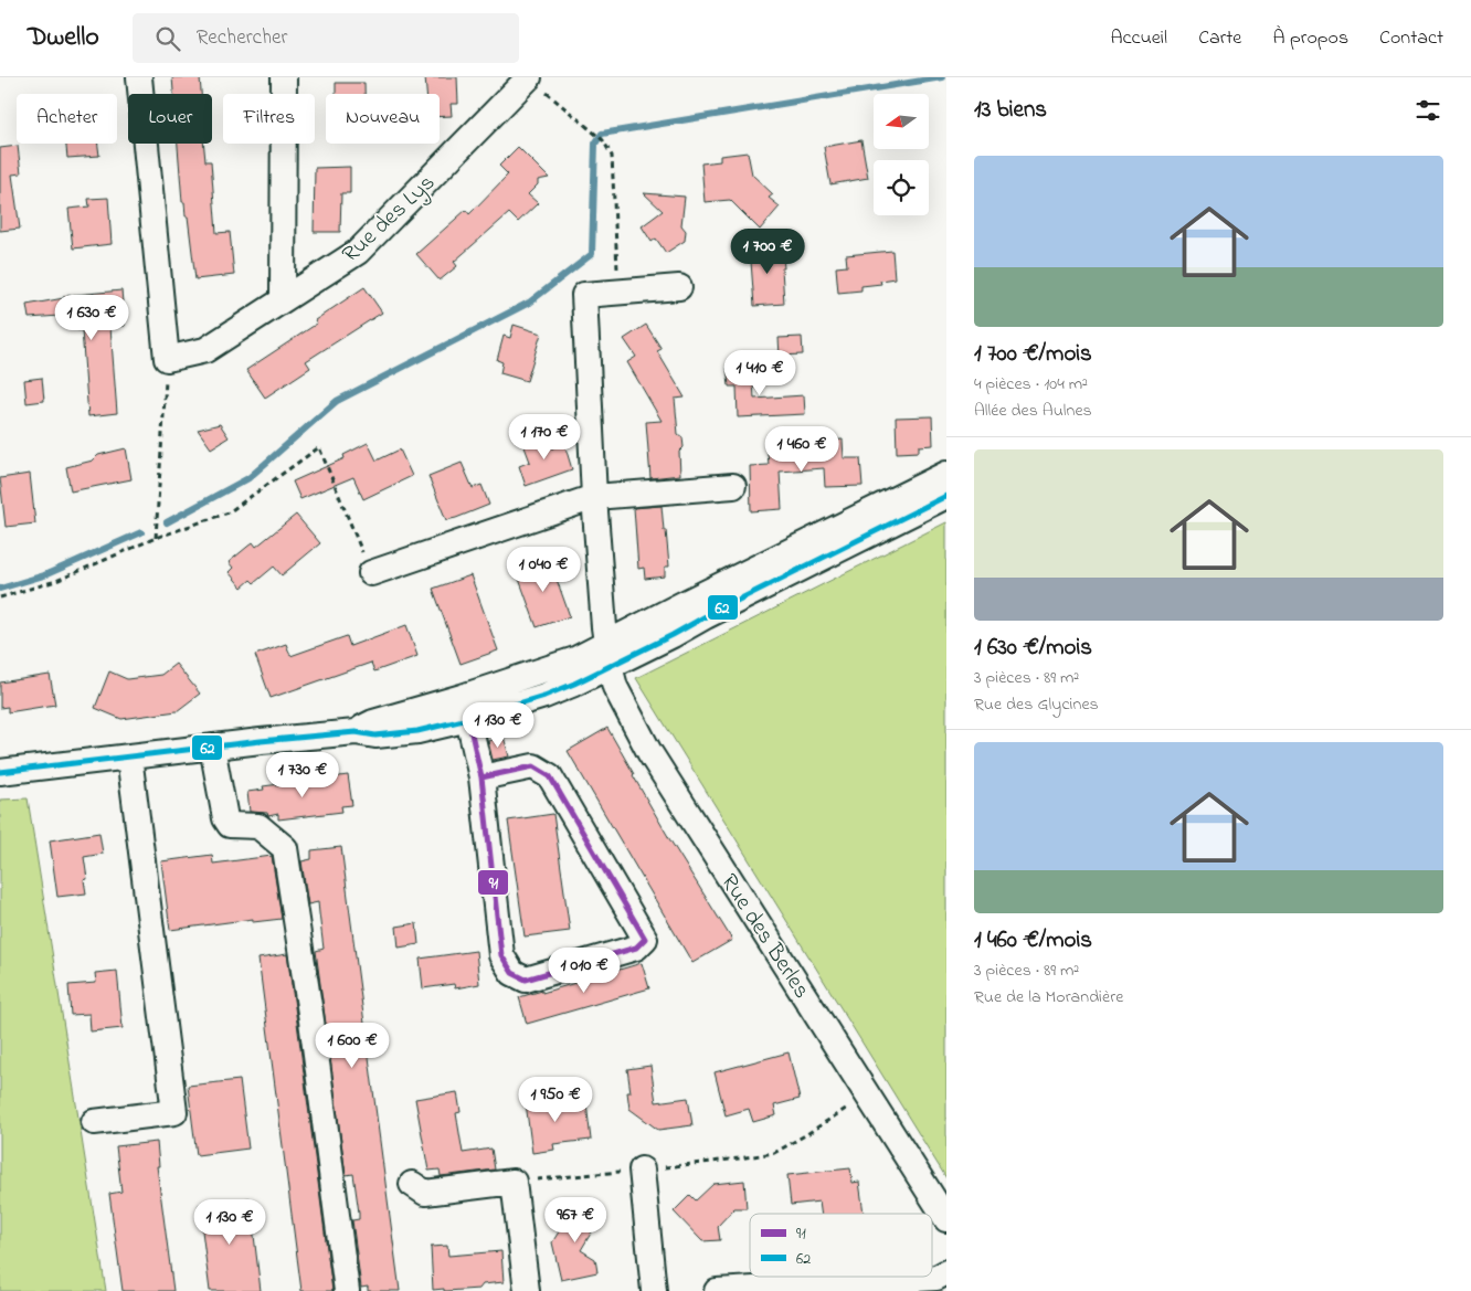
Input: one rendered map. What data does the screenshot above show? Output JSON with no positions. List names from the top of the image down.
{
  "streets": {
    "street": ["Rue des Lys", "Rue des Berles"]
  },
  "lines": ["transit line 62", "transit line 91"],
  "legend": ["91", "62"],
  "north": "left",
  "page": {
    "header": "Dwello",
    "search": "Rechercher",
    "nav": [
      "Accueil",
      "Carte",
      "À propos",
      "Contact"
    ],
    "heading": "13 biens",
    "chip": [
      "Acheter",
      "Louer",
      "Filtres",
      "Nouveau"
    ],
    "list": [
      {
        "name": "1 700 €/mois",
        "note": "4 pièces · 104 m² · Allée des Aulnes"
      },
      {
        "name": "1 630 €/mois",
        "note": "3 pièces · 89 m² · Rue des Glycines"
      },
      {
        "name": "1 460 €/mois",
        "note": "3 pièces · 89 m² · Rue de la Morandière"
      }
    ],
    "price": [
      "1 700 €",
      "1 630 €",
      "1 410 €",
      "1 170 €",
      "1 460 €",
      "1 040 €",
      "1 130 €",
      "1 730 €",
      "1 010 €",
      "1 600 €",
      "1 950 €",
      "967 €",
      "1 130 €"
    ]
  }
}
